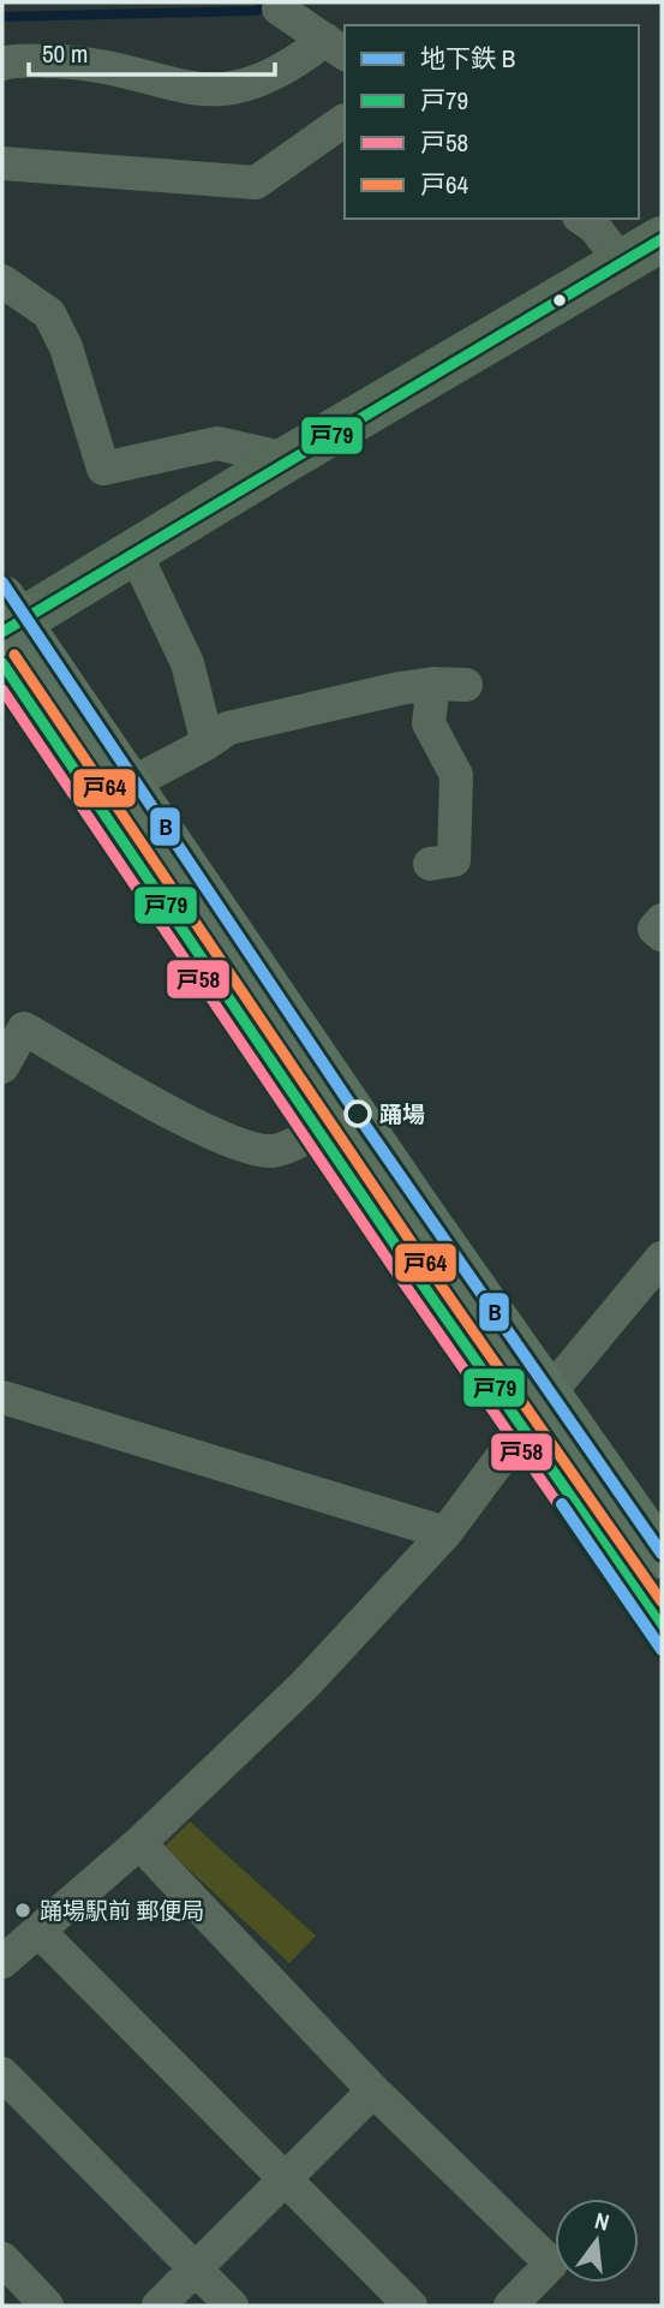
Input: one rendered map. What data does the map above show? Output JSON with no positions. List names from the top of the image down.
{
  "places": ["踊場", "踊場駅前 郵便局"],
  "lines": [
    "transit line 戸79",
    "metro line B",
    "transit line 戸64",
    "transit line 戸58"
  ],
  "legend": [
    "地下鉄 B",
    "戸79",
    "戸58",
    "戸64"
  ],
  "scale_bar": "50 m",
  "north": "top"
}
